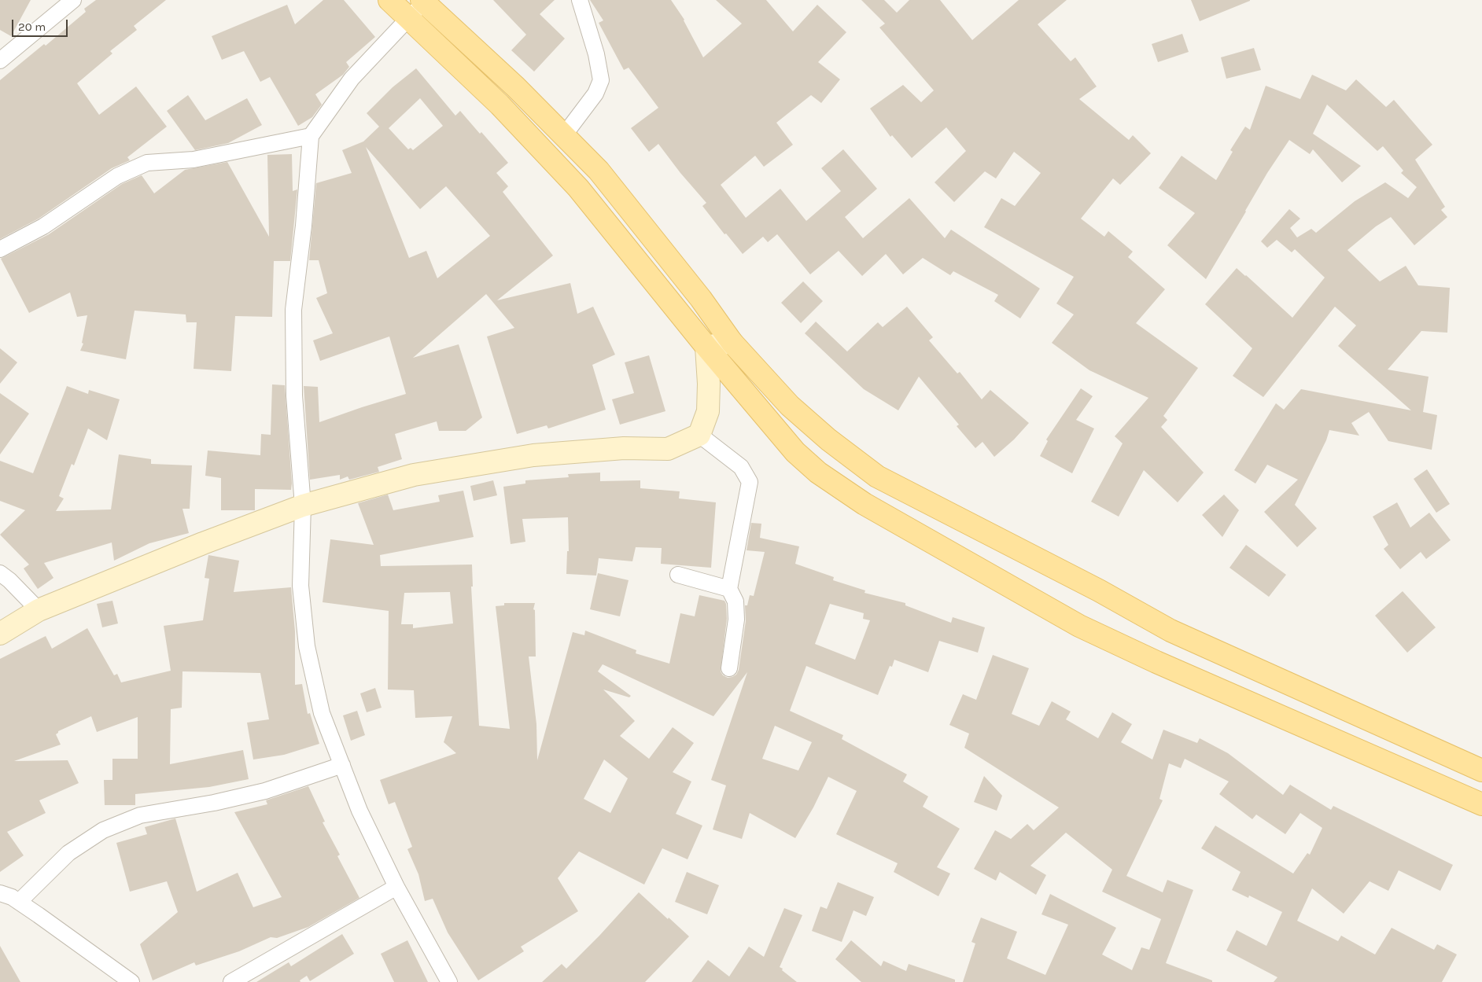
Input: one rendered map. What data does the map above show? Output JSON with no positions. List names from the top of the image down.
{
  "scale_bar": "20 m"
}
